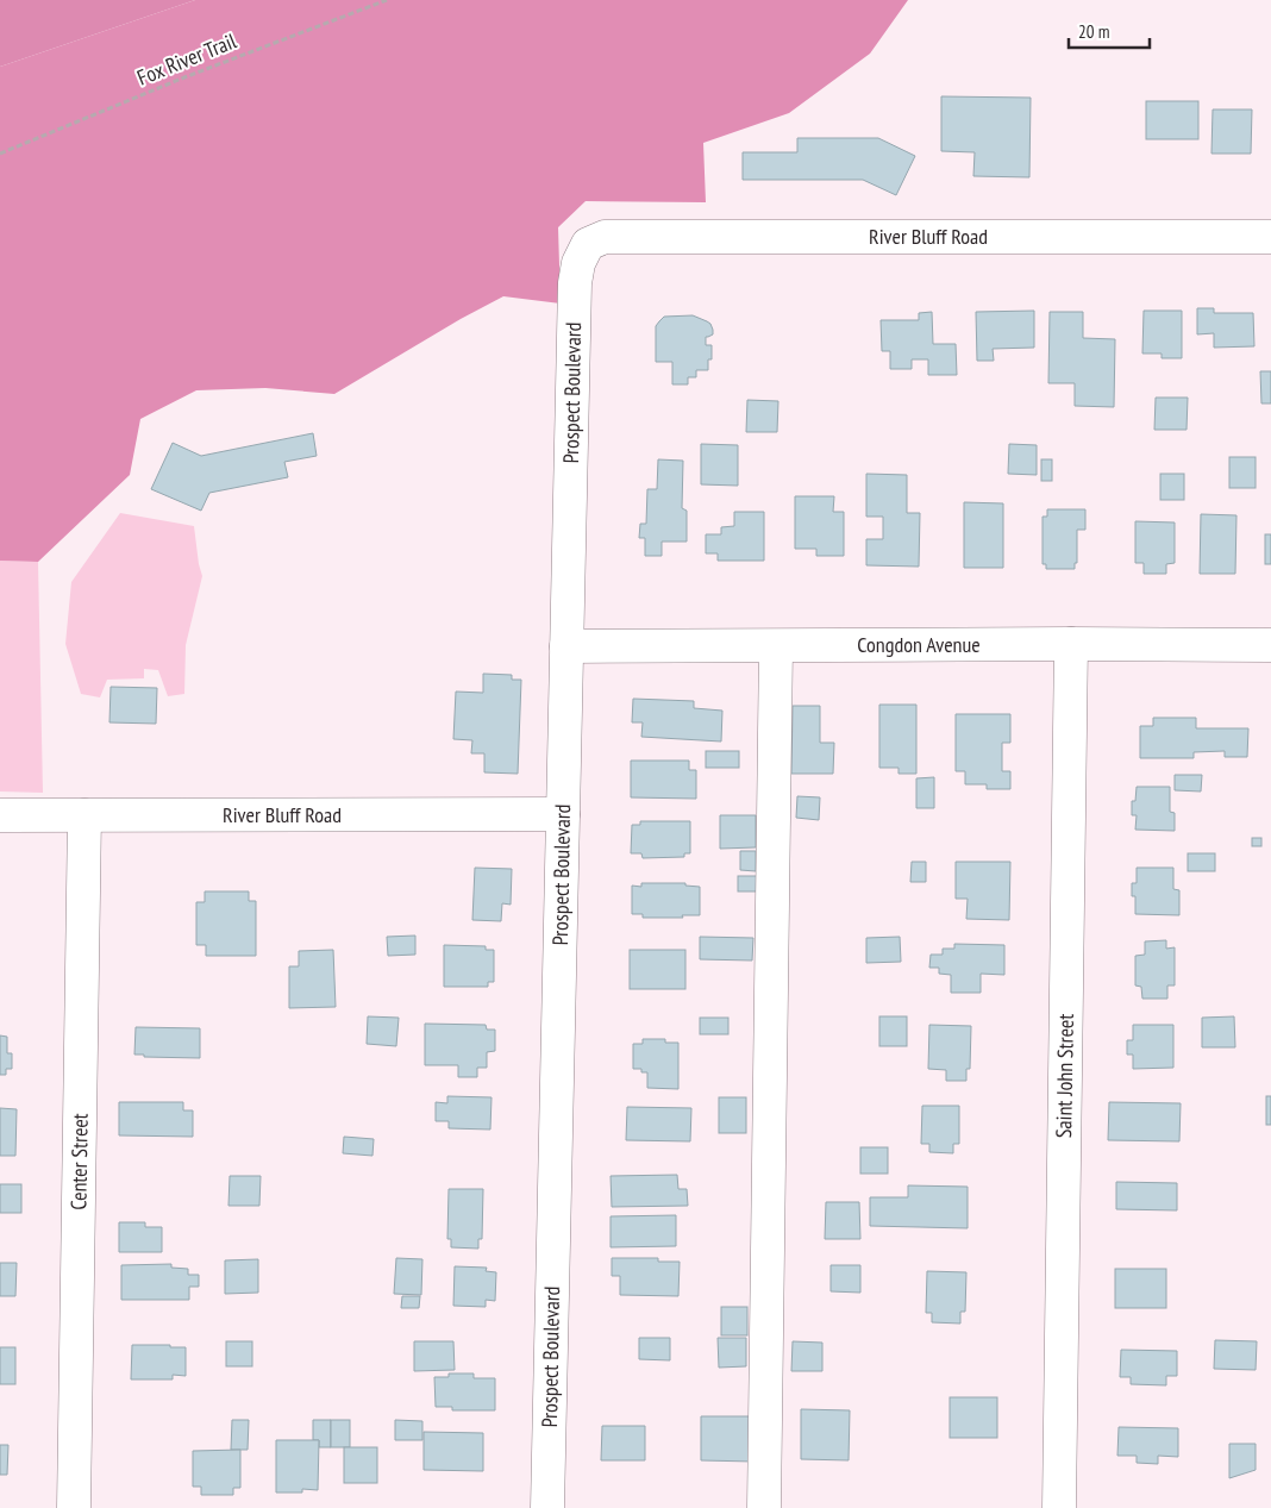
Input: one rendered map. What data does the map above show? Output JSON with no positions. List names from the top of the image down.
{
  "streets": {
    "street": [
      "River Bluff Road",
      "Prospect Boulevard",
      "Congdon Avenue",
      "Saint John Street",
      "Center Street"
    ],
    "path": ["Fox River Trail"]
  },
  "crossings": [
    ["River Bluff Road", "Prospect Boulevard"],
    ["River Bluff Road", "Center Street"],
    ["Prospect Boulevard", "Congdon Avenue"],
    ["Congdon Avenue", "Saint John Street"]
  ],
  "scale_bar": "20 m"
}
